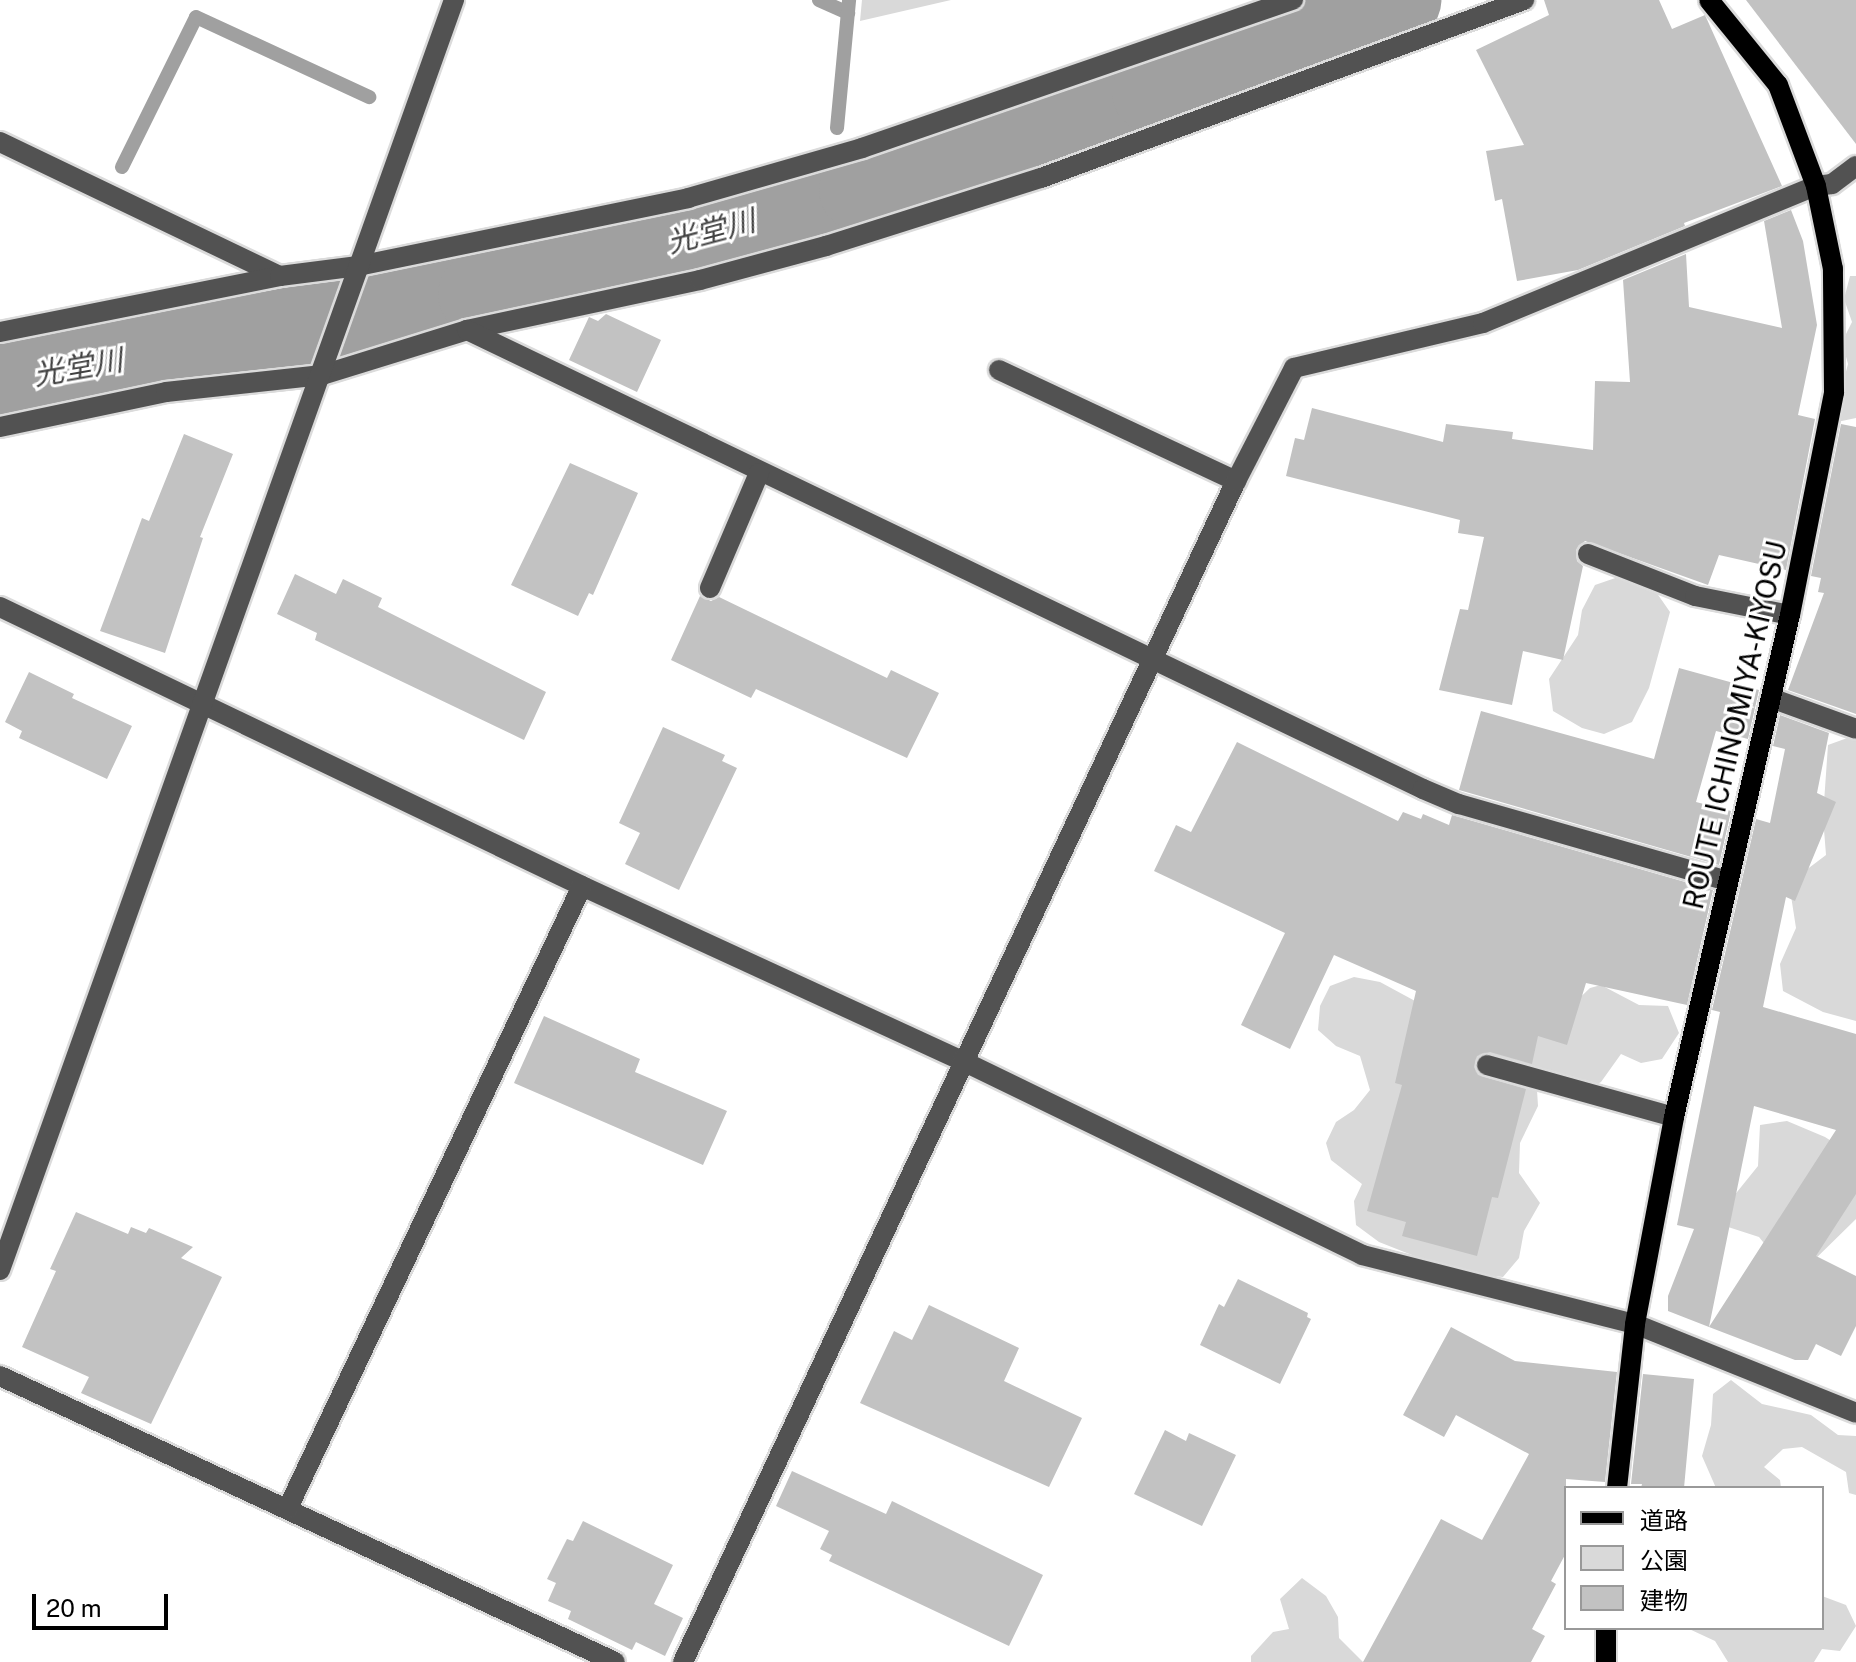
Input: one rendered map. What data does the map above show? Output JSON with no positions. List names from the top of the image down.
{
  "streets": {
    "main road": ["ROUTE ICHINOMIYA-KIYOSU"]
  },
  "water": ["光堂川"],
  "legend": ["道路", "公園", "建物"],
  "scale_bar": "20 m"
}
